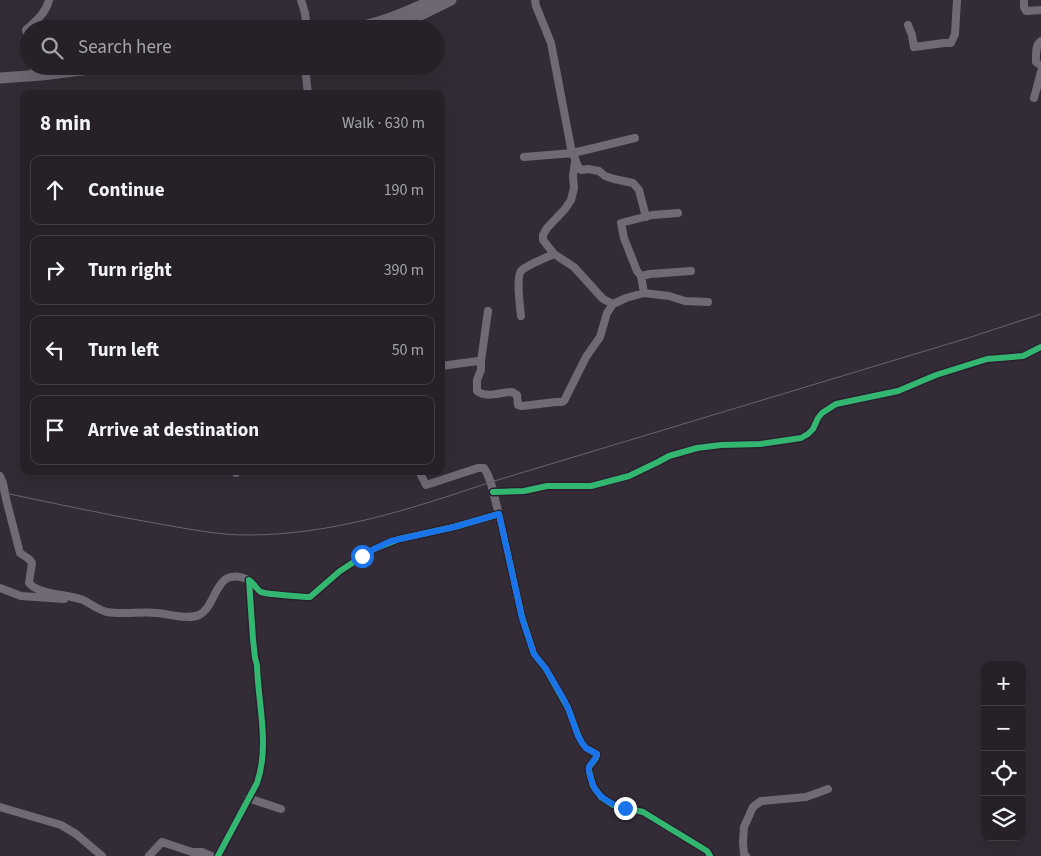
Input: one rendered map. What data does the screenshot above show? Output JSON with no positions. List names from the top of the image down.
{
  "page": {
    "search": "Search here",
    "heading": ["8 min", "Walk · 630 m"],
    "list": [
      ["Continue", "190 m"],
      ["Turn right", "390 m"],
      ["Turn left", "50 m"],
      "Arrive at destination"
    ],
    "map_buttons": ["+", "−"]
  }
}
